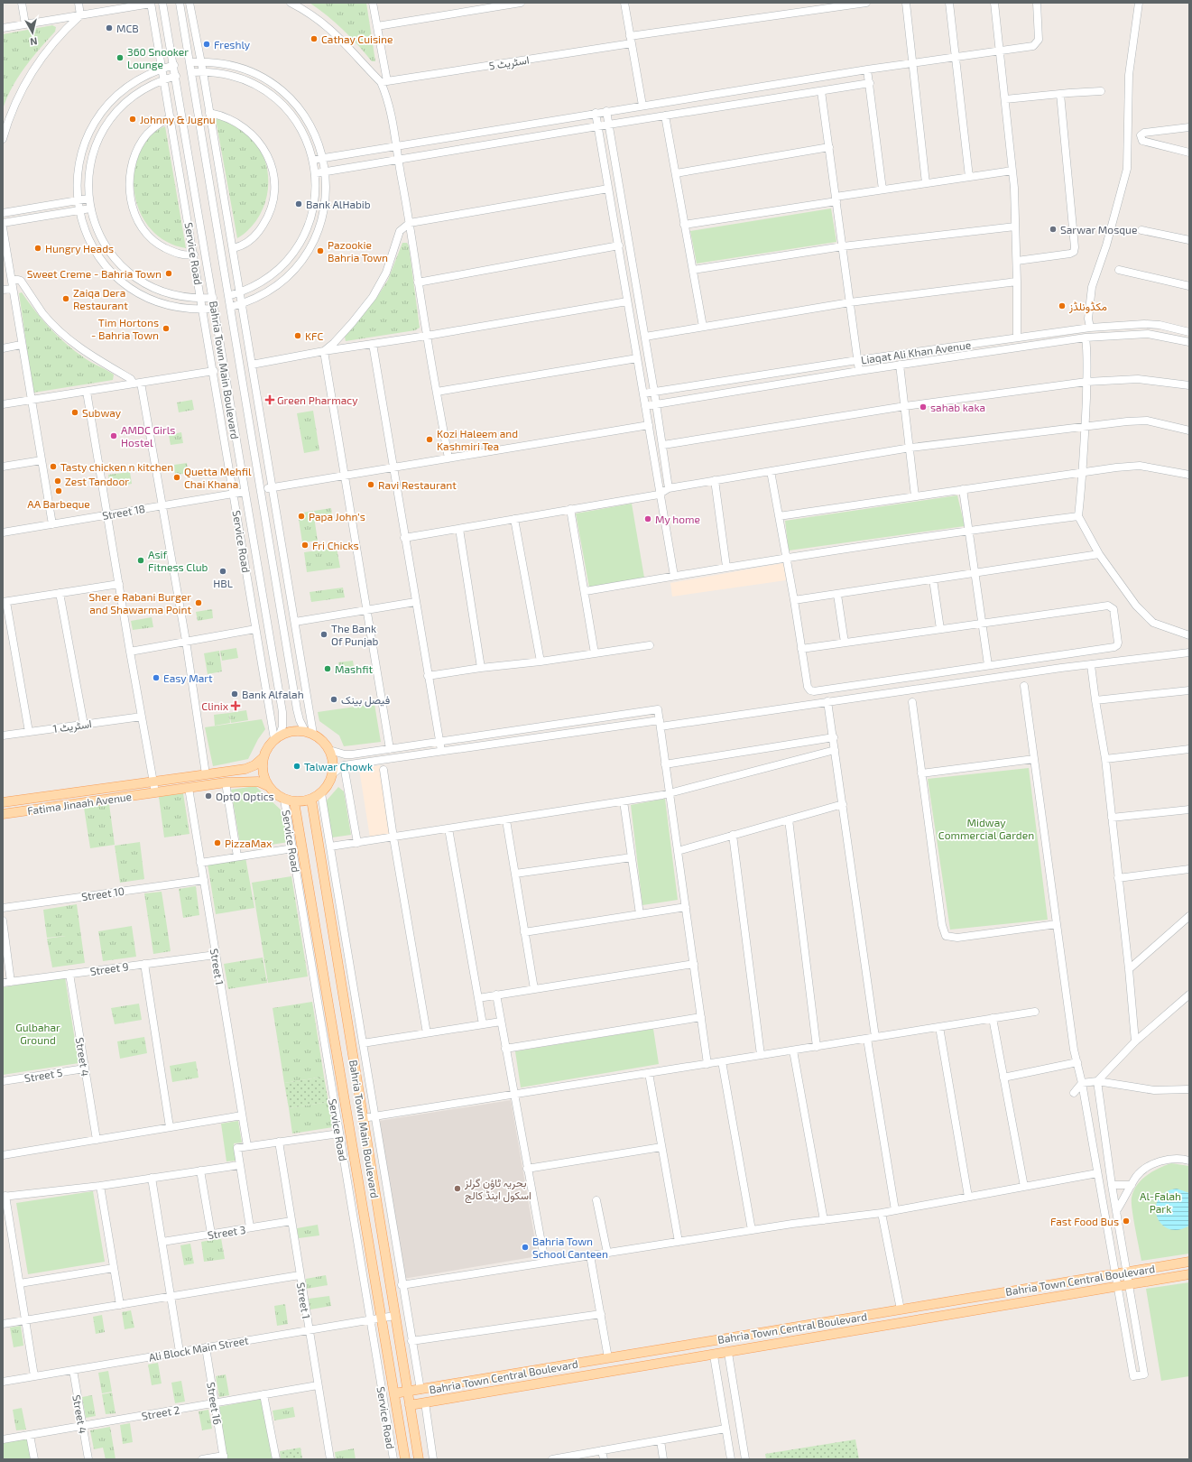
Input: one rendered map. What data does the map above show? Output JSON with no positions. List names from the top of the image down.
{
  "streets": {
    "main road": ["Bahria Town Main Boulevard", "Fatima Jinaah Avenue", "Bahria Town Central Boulevard"],
    "street": [
      "اسٹریٹ 5",
      "Service Road",
      "Liaqat Ali Khan Avenue",
      "Street 18",
      "اسٹریٹ 1",
      "Street 10",
      "Street 1",
      "Street 9",
      "Street 4",
      "Street 5",
      "Street 3",
      "Ali Block Main Street",
      "Street 16",
      "Street 2"
    ]
  },
  "crossings": [
    ["Service Road", "Bahria Town Main Boulevard"],
    ["Service Road", "Street 18"],
    ["Service Road", "Fatima Jinaah Avenue"],
    ["Service Road", "Ali Block Main Street"],
    ["Bahria Town Main Boulevard", "Street 18"],
    ["Bahria Town Main Boulevard", "Fatima Jinaah Avenue"],
    ["Bahria Town Main Boulevard", "Bahria Town Central Boulevard"],
    ["Bahria Town Main Boulevard", "Ali Block Main Street"],
    ["Fatima Jinaah Avenue", "Street 1"],
    ["Street 10", "Street 1"],
    ["Street 1", "Street 9"],
    ["Street 1", "Street 3"],
    ["Street 1", "Ali Block Main Street"],
    ["Street 1", "Street 2"],
    ["Street 9", "Street 4"],
    ["Street 4", "Street 5"],
    ["Street 4", "Ali Block Main Street"],
    ["Street 4", "Street 2"],
    ["Ali Block Main Street", "Street 16"],
    ["Street 16", "Street 2"]
  ],
  "parks": ["Midway Commercial Garden", "Gulbahar Ground", "Al-Falah Park"],
  "places": {
    "other": [
      "MCB",
      "Cathay Cuisine",
      "Freshly",
      "360 Snooker Lounge",
      "Johnny & Jugnu",
      "Bank AlHabib",
      "Sarwar Mosque",
      "Hungry Heads",
      "Pazookie Bahria Town",
      "Sweet Creme - Bahria Town",
      "Zaiqa Dera Restaurant",
      "مکڈونلڈز",
      "Tim Hortons - Bahria Town",
      "KFC",
      "sahab kaka",
      "Subway",
      "AMDC Girls Hostel",
      "Kozi Haleem and Kashmiri Tea",
      "Tasty chicken n kitchen",
      "Quetta Mehfil Chai Khana",
      "Zest Tandoor",
      "Ravi Restaurant",
      "AA Barbeque",
      "Papa John's",
      "My home",
      "Fri Chicks",
      "Asif Fitness Club",
      "HBL",
      "Sher e Rabani Burger and Shawarma Point",
      "The Bank Of Punjab",
      "Mashfit",
      "Easy Mart",
      "Bank Alfalah",
      "فیصل بینک",
      "Talwar Chowk",
      "OptO Optics",
      "PizzaMax",
      "بحریہ ٹاؤن گرلز اسکول اینڈ کالج",
      "Fast Food Bus",
      "Bahria Town School Canteen"
    ],
    "health": ["Green Pharmacy", "Clinix"]
  },
  "north": "bottom"
}
